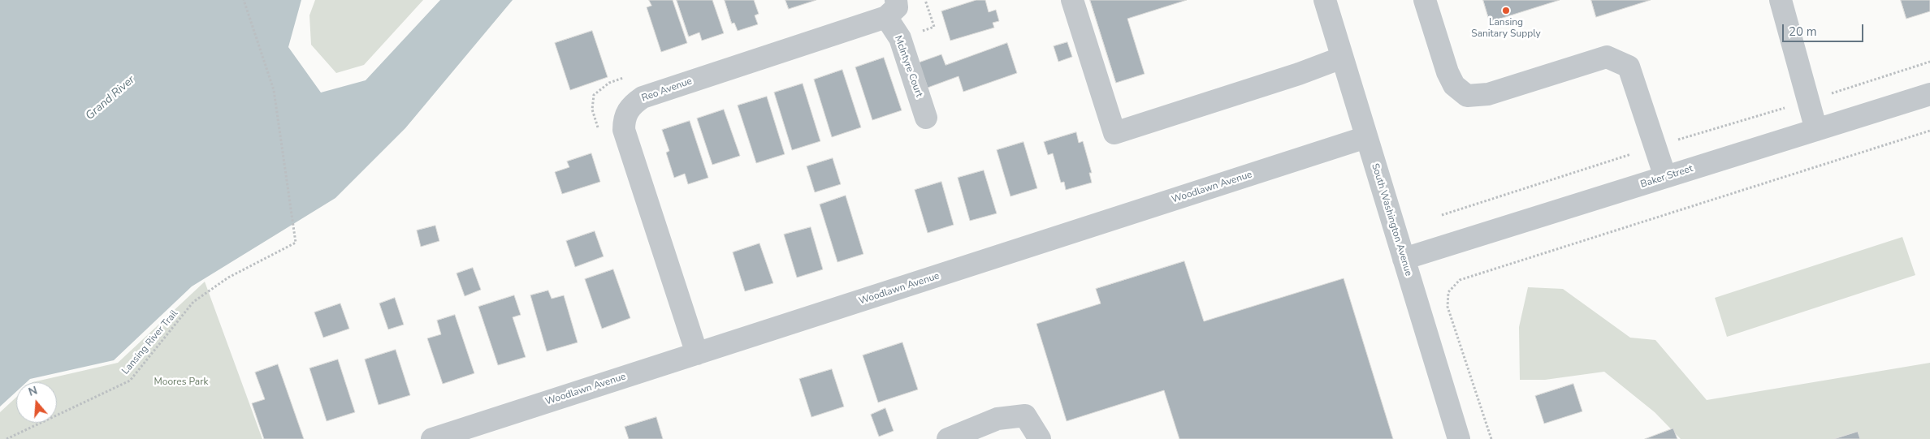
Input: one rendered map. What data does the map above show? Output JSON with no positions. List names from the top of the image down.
{
  "streets": {
    "street": [
      "McIntyre Court",
      "Reo Avenue",
      "Baker Street",
      "Woodlawn Avenue",
      "South Washington Avenue"
    ],
    "path": ["Lansing River Trail"]
  },
  "crossings": [
    ["McIntyre Court", "Reo Avenue"],
    ["Reo Avenue", "Woodlawn Avenue"],
    ["Baker Street", "South Washington Avenue"],
    ["Woodlawn Avenue", "South Washington Avenue"]
  ],
  "water": ["Grand River"],
  "parks": ["Moores Park"],
  "places": ["Lansing Sanitary Supply"],
  "scale_bar": "20 m",
  "north": "top"
}
